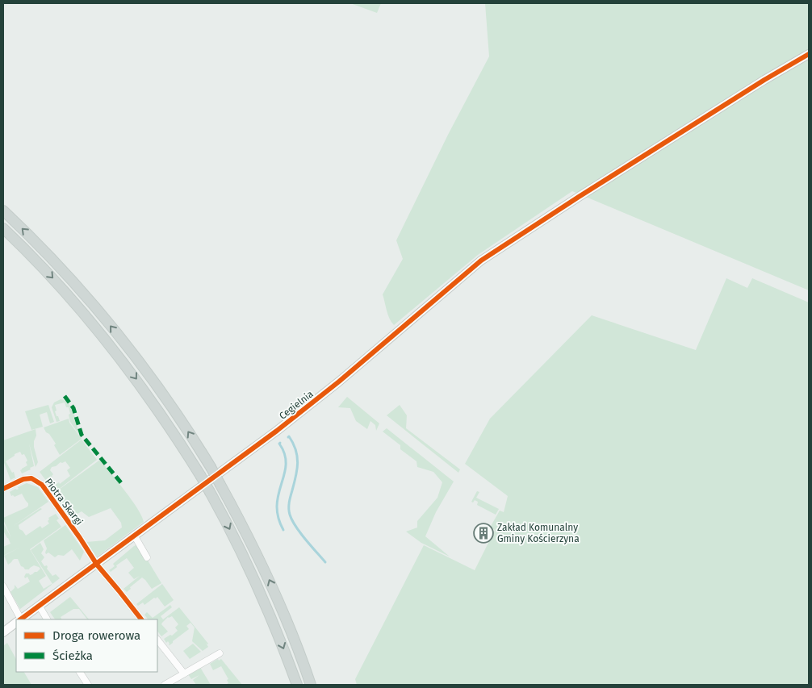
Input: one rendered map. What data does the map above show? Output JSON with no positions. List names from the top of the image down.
{
  "streets": {
    "street": ["Cegielnia", "Piotra Skargi"]
  },
  "crossings": [
    ["Cegielnia", "Piotra Skargi"]
  ],
  "places": {
    "building": ["Zakład Komunalny Gminy Kościerzyna"]
  },
  "legend": ["Droga rowerowa", "Ścieżka"]
}
